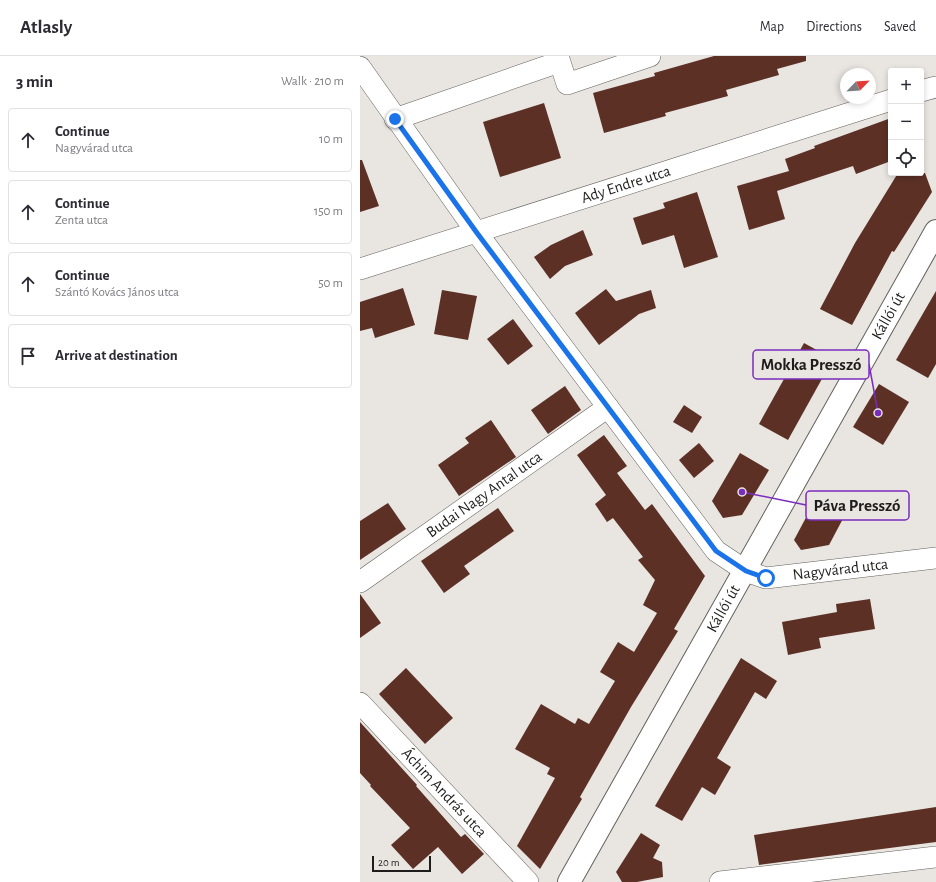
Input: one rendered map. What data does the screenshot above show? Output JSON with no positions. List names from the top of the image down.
{
  "streets": {
    "main road": ["Kállói út"],
    "street": [
      "Ady Endre utca",
      "Budai Nagy Antal utca",
      "Nagyvárad utca",
      "Áchim András utca"
    ]
  },
  "crossings": [
    ["Ady Endre utca", "Nagyvárad utca"],
    ["Kállói út", "Nagyvárad utca"],
    ["Budai Nagy Antal utca", "Nagyvárad utca"]
  ],
  "places": ["Mokka Presszó", "Páva Presszó"],
  "scale_bar": "20 m",
  "north": "top right",
  "page": {
    "header": "Atlasly",
    "nav": ["Map", "Directions", "Saved"],
    "heading": ["3 min", "Walk · 210 m"],
    "map_buttons": ["+", "−"],
    "list": [
      ["Continue", "Nagyvárad utca", "10 m"],
      ["Continue", "Zenta utca", "150 m"],
      ["Continue", "Szántó Kovács János utca", "50 m"],
      "Arrive at destination"
    ],
    "scale": "20 m"
  }
}
